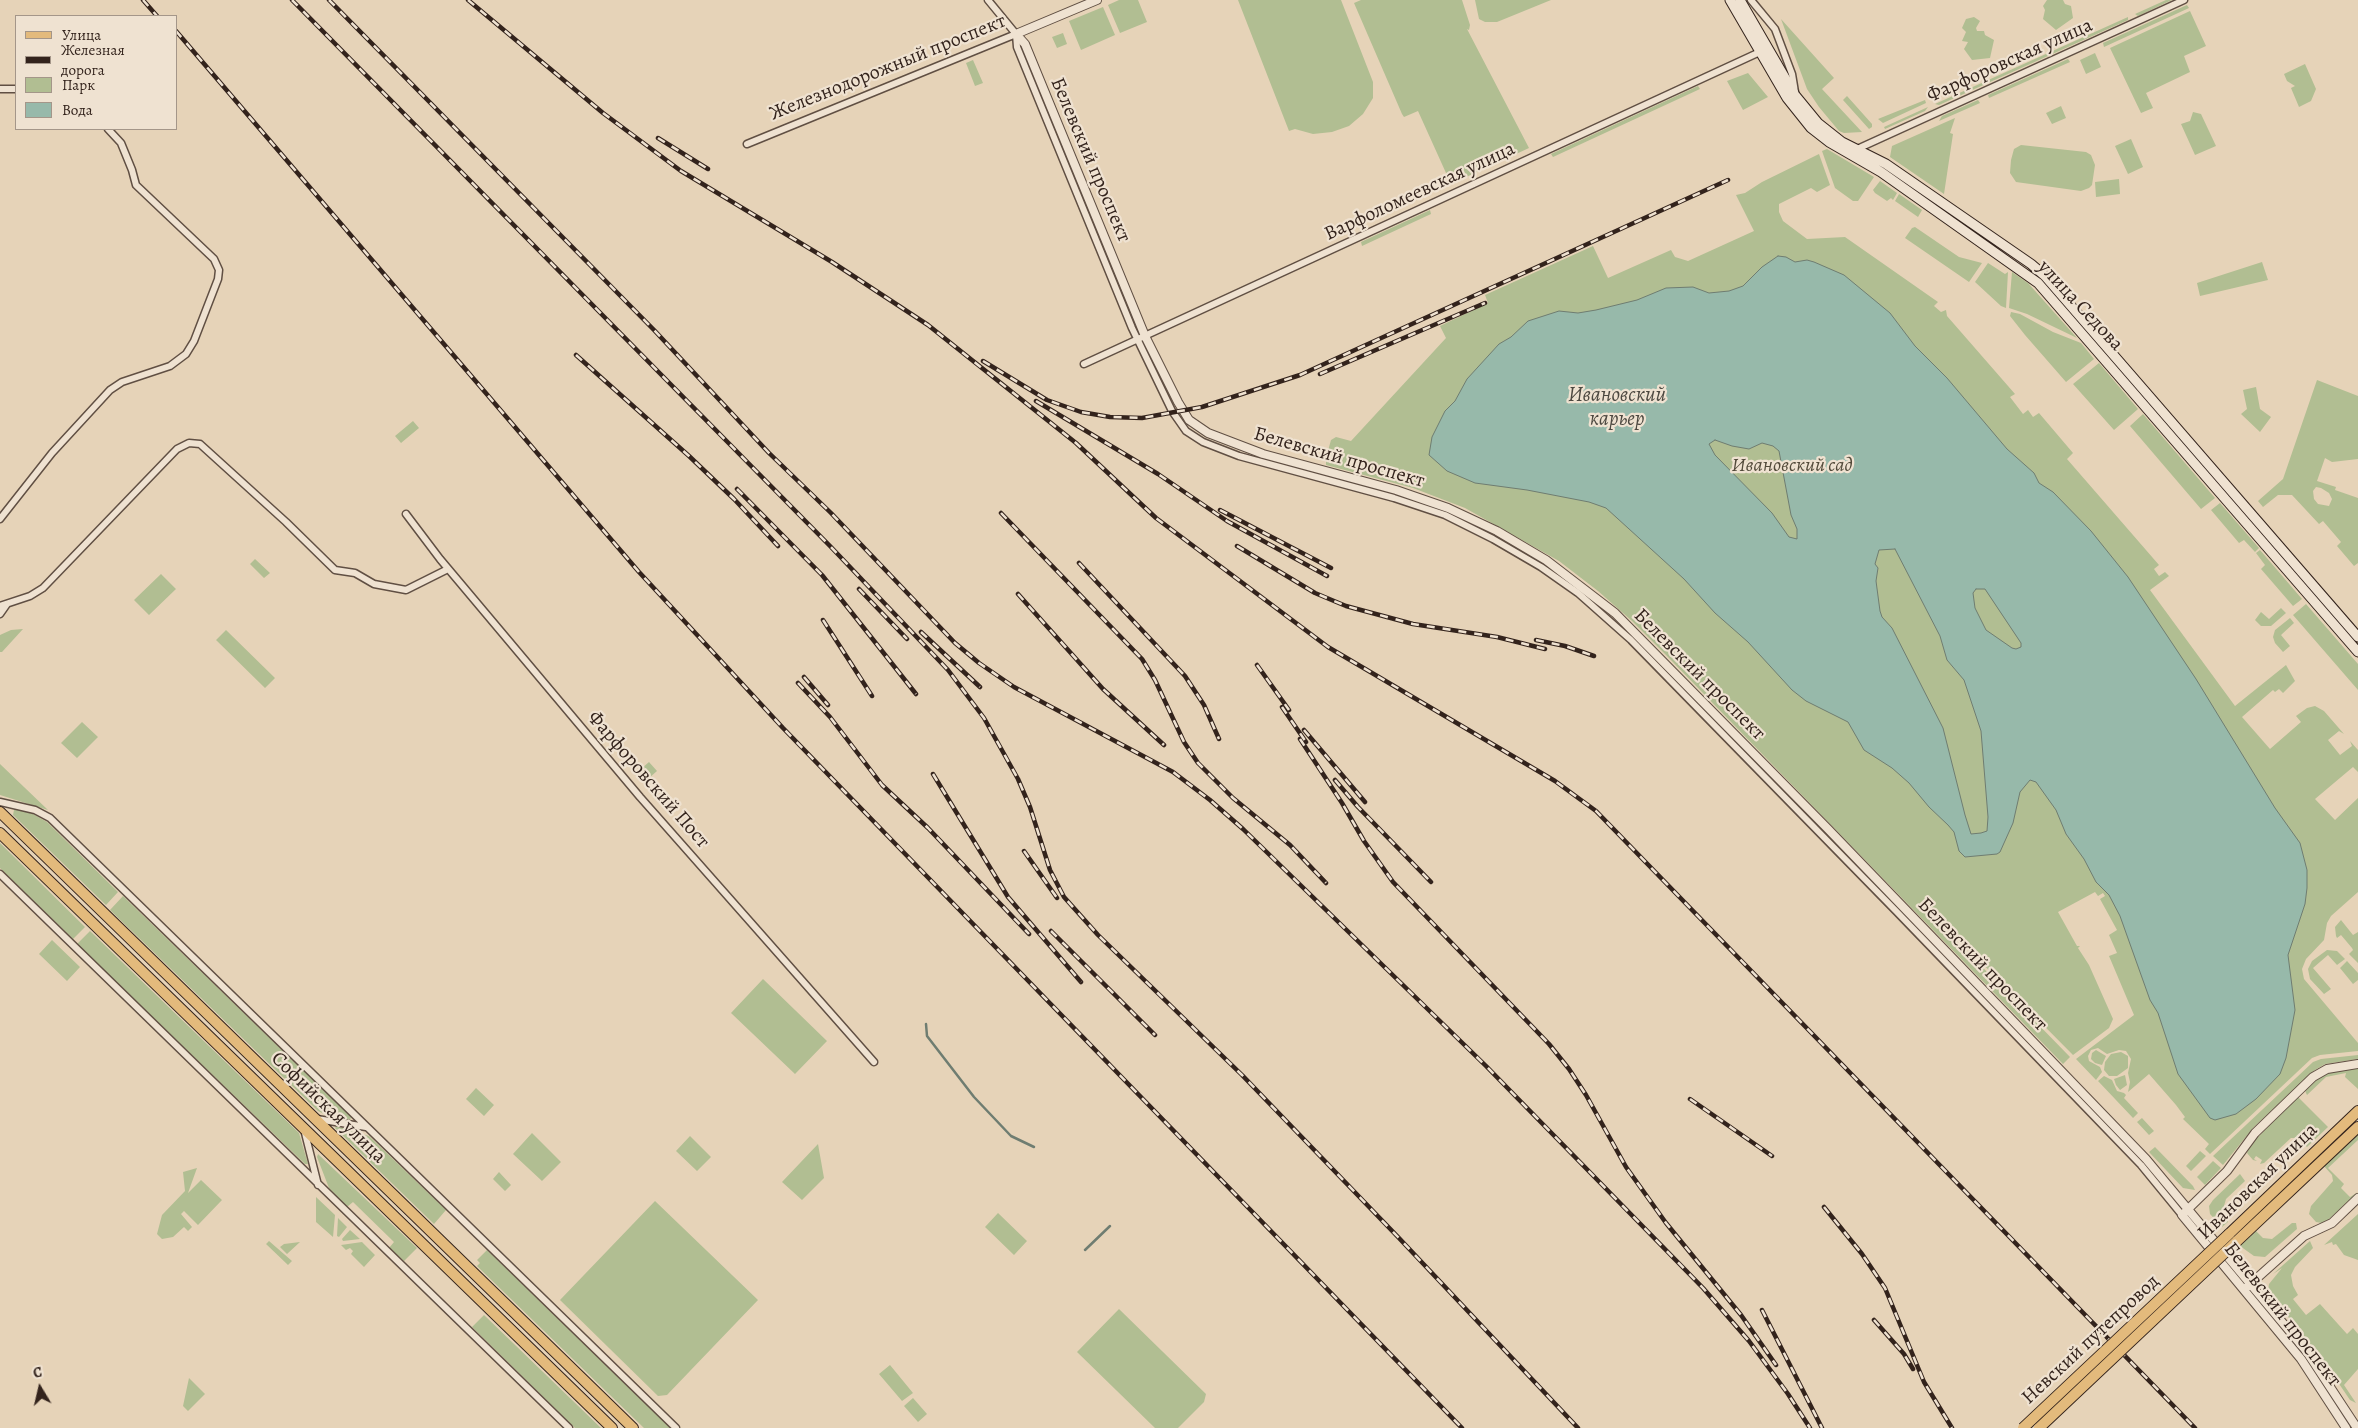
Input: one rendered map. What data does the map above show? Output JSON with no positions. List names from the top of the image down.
{
  "streets": {
    "main road": [
      "улица Седова",
      "Софийская улица",
      "Ивановская улица",
      "Невский путепровод"
    ],
    "street": [
      "Фарфоровская улица",
      "Железнодорожный проспект",
      "Белевский проспект",
      "Варфоломеевская улица",
      "Фарфоровский Пост"
    ]
  },
  "crossings": [
    ["Фарфоровская улица", "улица Седова"],
    ["Железнодорожный проспект", "Белевский проспект"],
    ["Белевский проспект", "Варфоломеевская улица"],
    ["Белевский проспект", "Ивановская улица"],
    ["Варфоломеевская улица", "улица Седова"],
    ["Ивановская улица", "Невский путепровод"]
  ],
  "water": ["Ивановский карьер"],
  "parks": ["Ивановский сад"],
  "legend": [
    "Улица",
    "Железная дорога",
    "Парк",
    "Вода"
  ],
  "north": "top"
}
